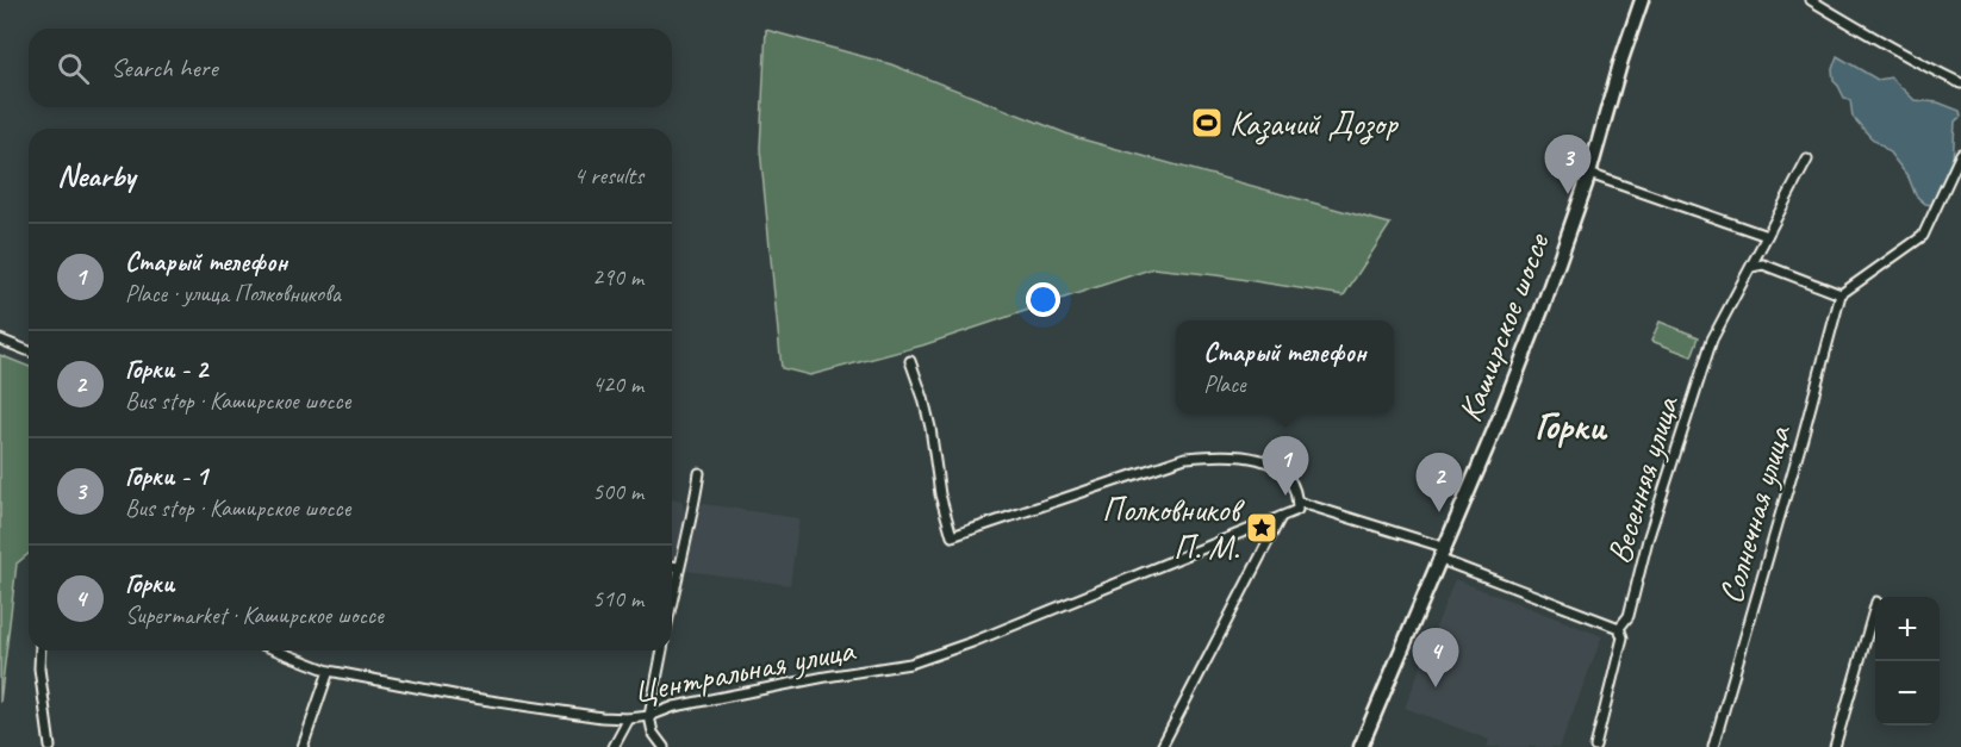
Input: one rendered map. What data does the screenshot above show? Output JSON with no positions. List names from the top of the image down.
{
  "streets": {
    "main road": ["Каширское шоссе"],
    "street": ["Весенняя улица", "Солнечная улица", "Центральная улица"]
  },
  "districts": ["Горки"],
  "places": {
    "sports": ["Казачий Дозор"],
    "place": ["Полковников П. М."]
  },
  "page": {
    "search": "Search here",
    "heading": ["Nearby", "4 results"],
    "pins": [
      "3",
      "1",
      "2",
      "4"
    ],
    "list": [
      {
        "mark": "1",
        "name": "Старый телефон",
        "note": "Place · улица Полковникова",
        "value": "290 m"
      },
      {
        "mark": "2",
        "name": "Горки - 2",
        "note": "Bus stop · Каширское шоссе",
        "value": "420 m"
      },
      {
        "mark": "3",
        "name": "Горки - 1",
        "note": "Bus stop · Каширское шоссе",
        "value": "500 m"
      },
      {
        "mark": "4",
        "name": "Горки",
        "note": "Supermarket · Каширское шоссе",
        "value": "510 m"
      }
    ],
    "popup": ["Старый телефон", "Place"],
    "map_buttons": ["+", "−"]
  }
}
